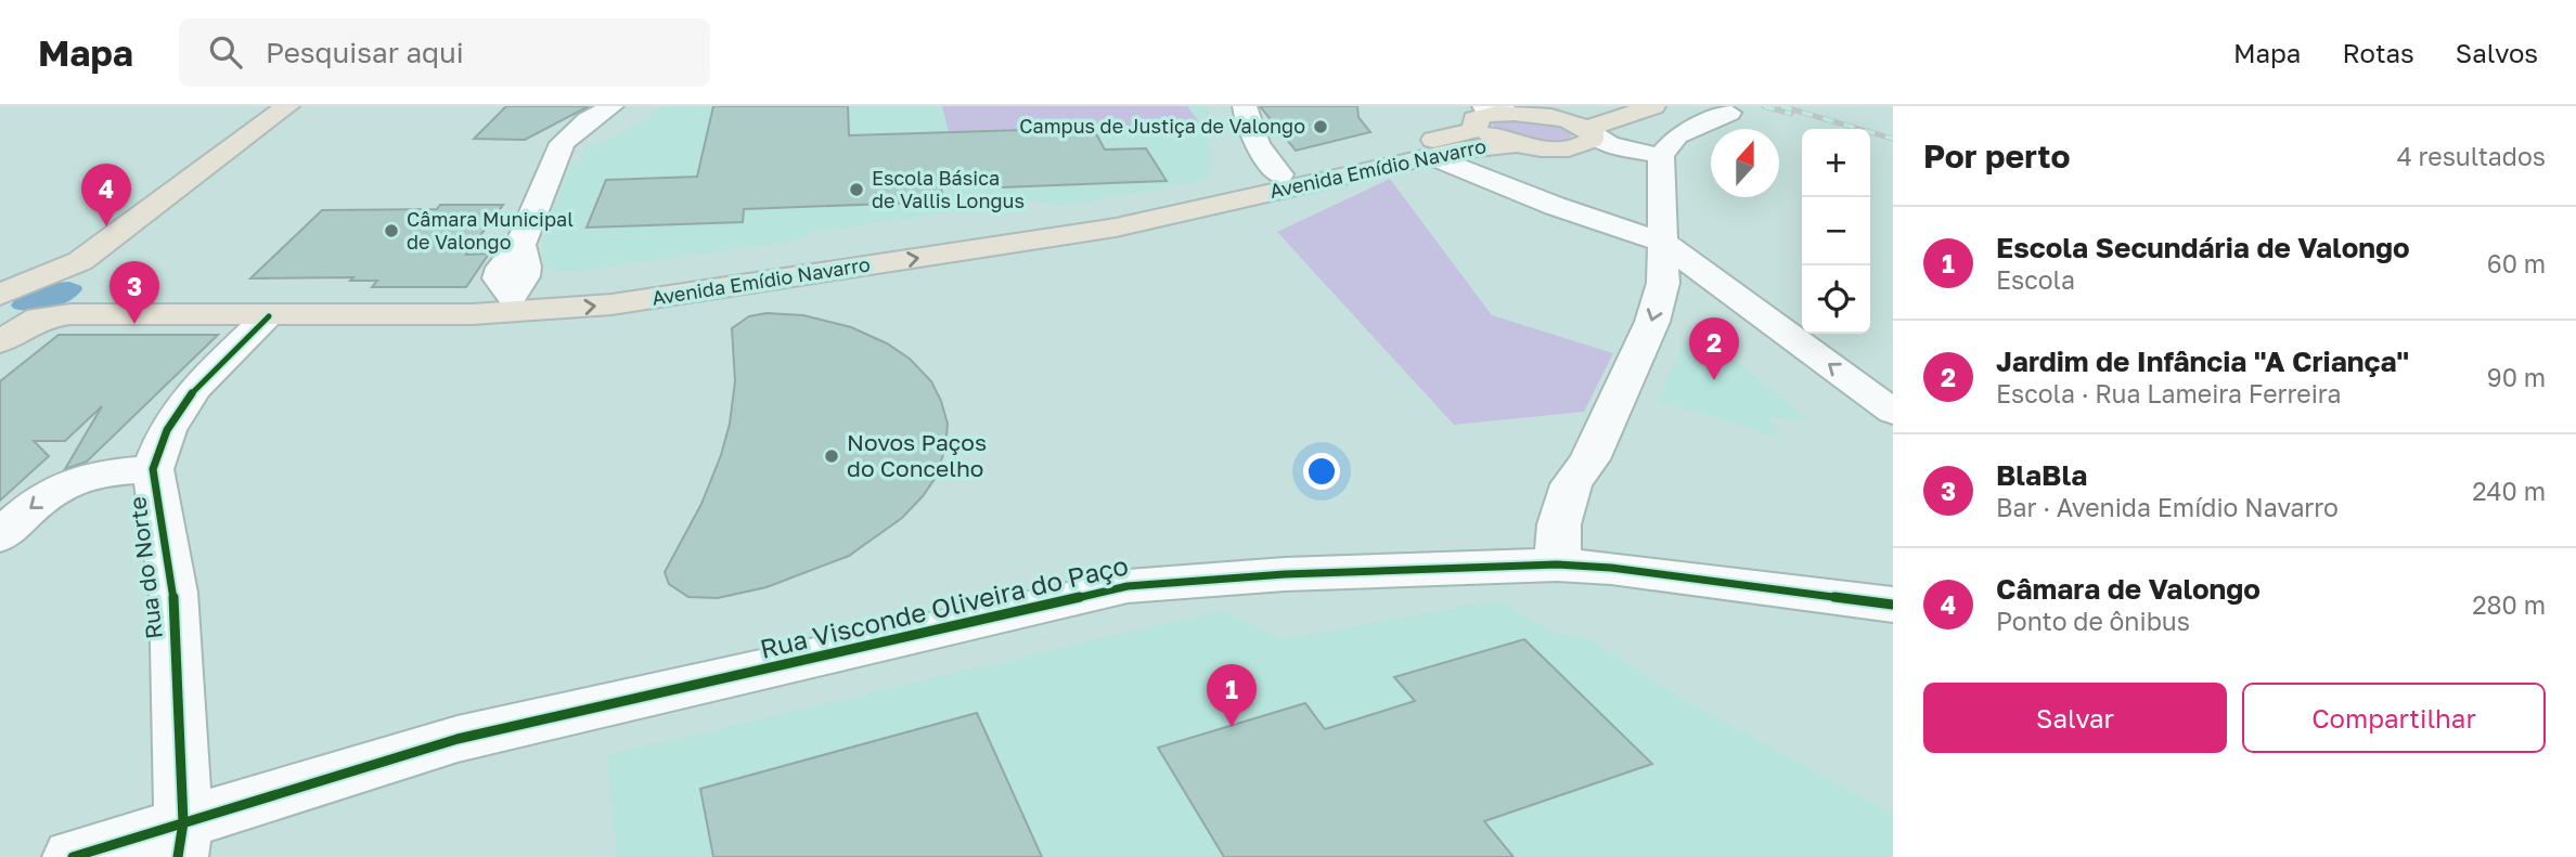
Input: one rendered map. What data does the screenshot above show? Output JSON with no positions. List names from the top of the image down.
{
  "streets": {
    "main road": ["Avenida Emídio Navarro"],
    "street": ["Rua do Norte", "Rua Visconde Oliveira do Paço"]
  },
  "crossings": [
    ["Avenida Emídio Navarro", "Rua do Norte"],
    ["Rua do Norte", "Rua Visconde Oliveira do Paço"]
  ],
  "places": [
    "Campus de Justiça de Valongo",
    "Escola Básica de Vallis Longus",
    "Câmara Municipal de Valongo",
    "Novos Paços do Concelho"
  ],
  "north": "top",
  "page": {
    "header": "Mapa",
    "search": "Pesquisar aqui",
    "nav": ["Mapa", "Rotas", "Salvos"],
    "heading": ["Por perto", "4 resultados"],
    "map_buttons": ["+", "−"],
    "pins": [
      "4",
      "3",
      "2",
      "1"
    ],
    "list": [
      {
        "mark": "1",
        "name": "Escola Secundária de Valongo",
        "note": "Escola",
        "value": "60 m"
      },
      {
        "mark": "2",
        "name": "Jardim de Infância \"A Criança\"",
        "note": "Escola · Rua Lameira Ferreira",
        "value": "90 m"
      },
      {
        "mark": "3",
        "name": "BlaBla",
        "note": "Bar · Avenida Emídio Navarro",
        "value": "240 m"
      },
      {
        "mark": "4",
        "name": "Câmara de Valongo",
        "note": "Ponto de ônibus",
        "value": "280 m"
      }
    ],
    "buttons": ["Salvar", "Compartilhar"]
  }
}
